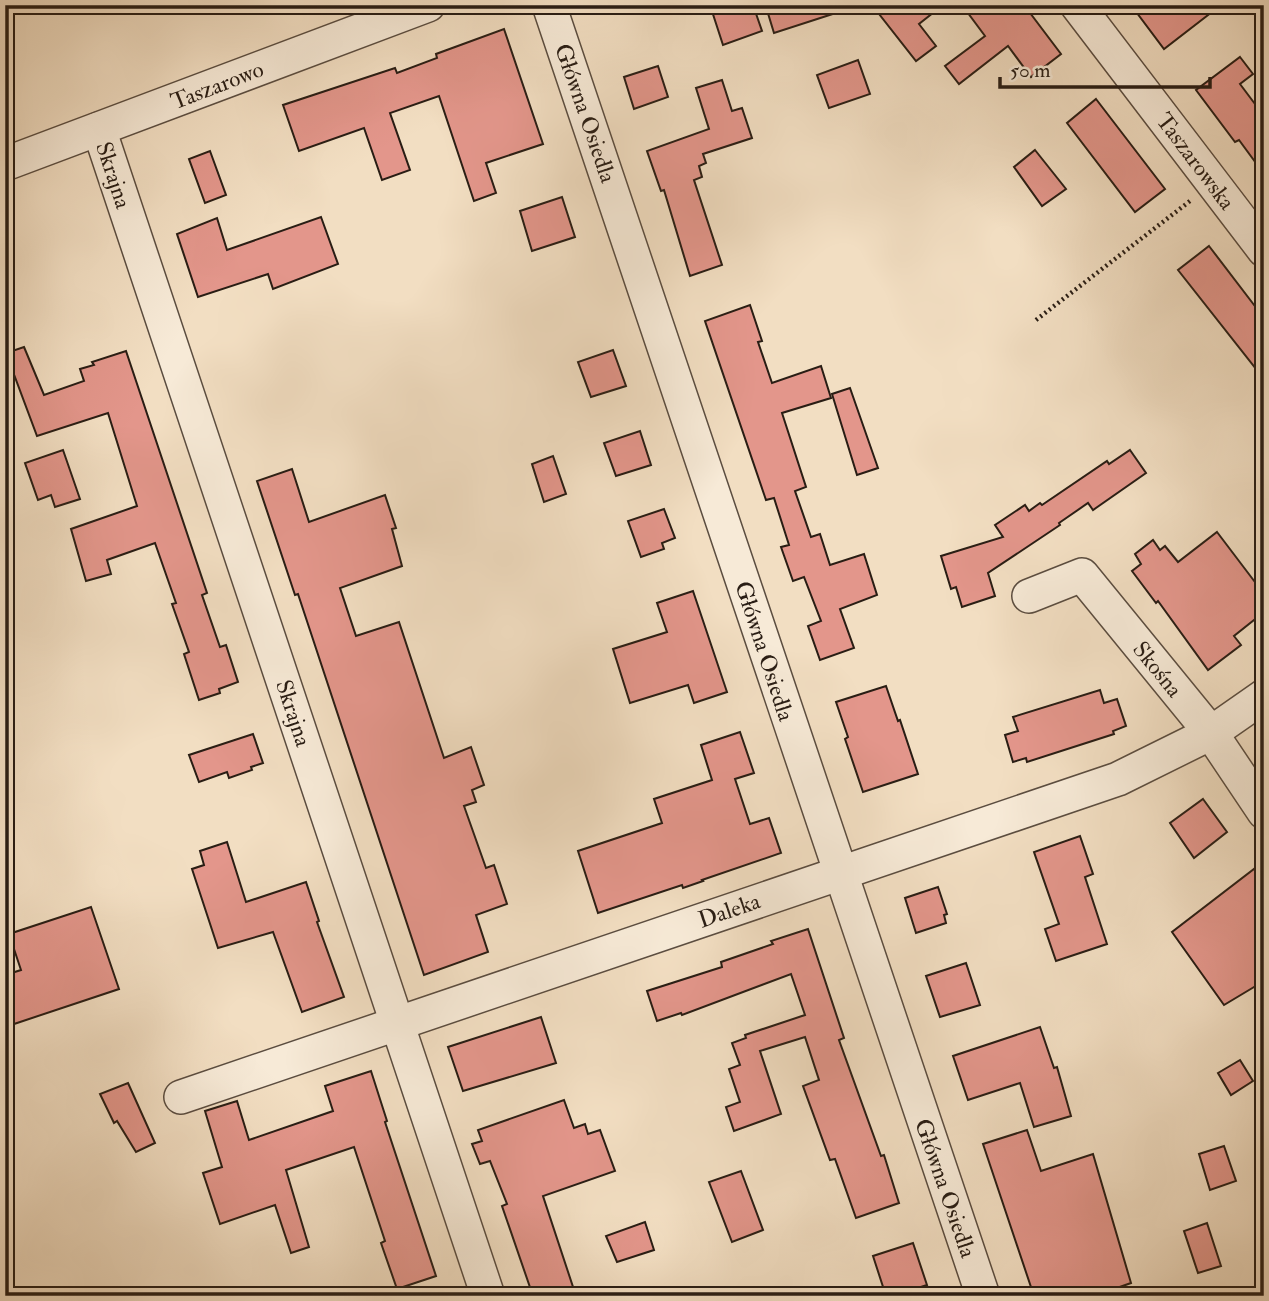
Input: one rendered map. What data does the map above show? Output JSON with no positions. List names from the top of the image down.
{
  "streets": {
    "street": [
      "Taszarowo",
      "Główna Osiedla",
      "Taszarowska",
      "Skrajna",
      "Skośna",
      "Daleka"
    ]
  },
  "crossings": [
    ["Taszarowo", "Skrajna"],
    ["Główna Osiedla", "Daleka"],
    ["Skrajna", "Daleka"],
    ["Skośna", "Daleka"]
  ],
  "scale_bar": "50 m"
}
